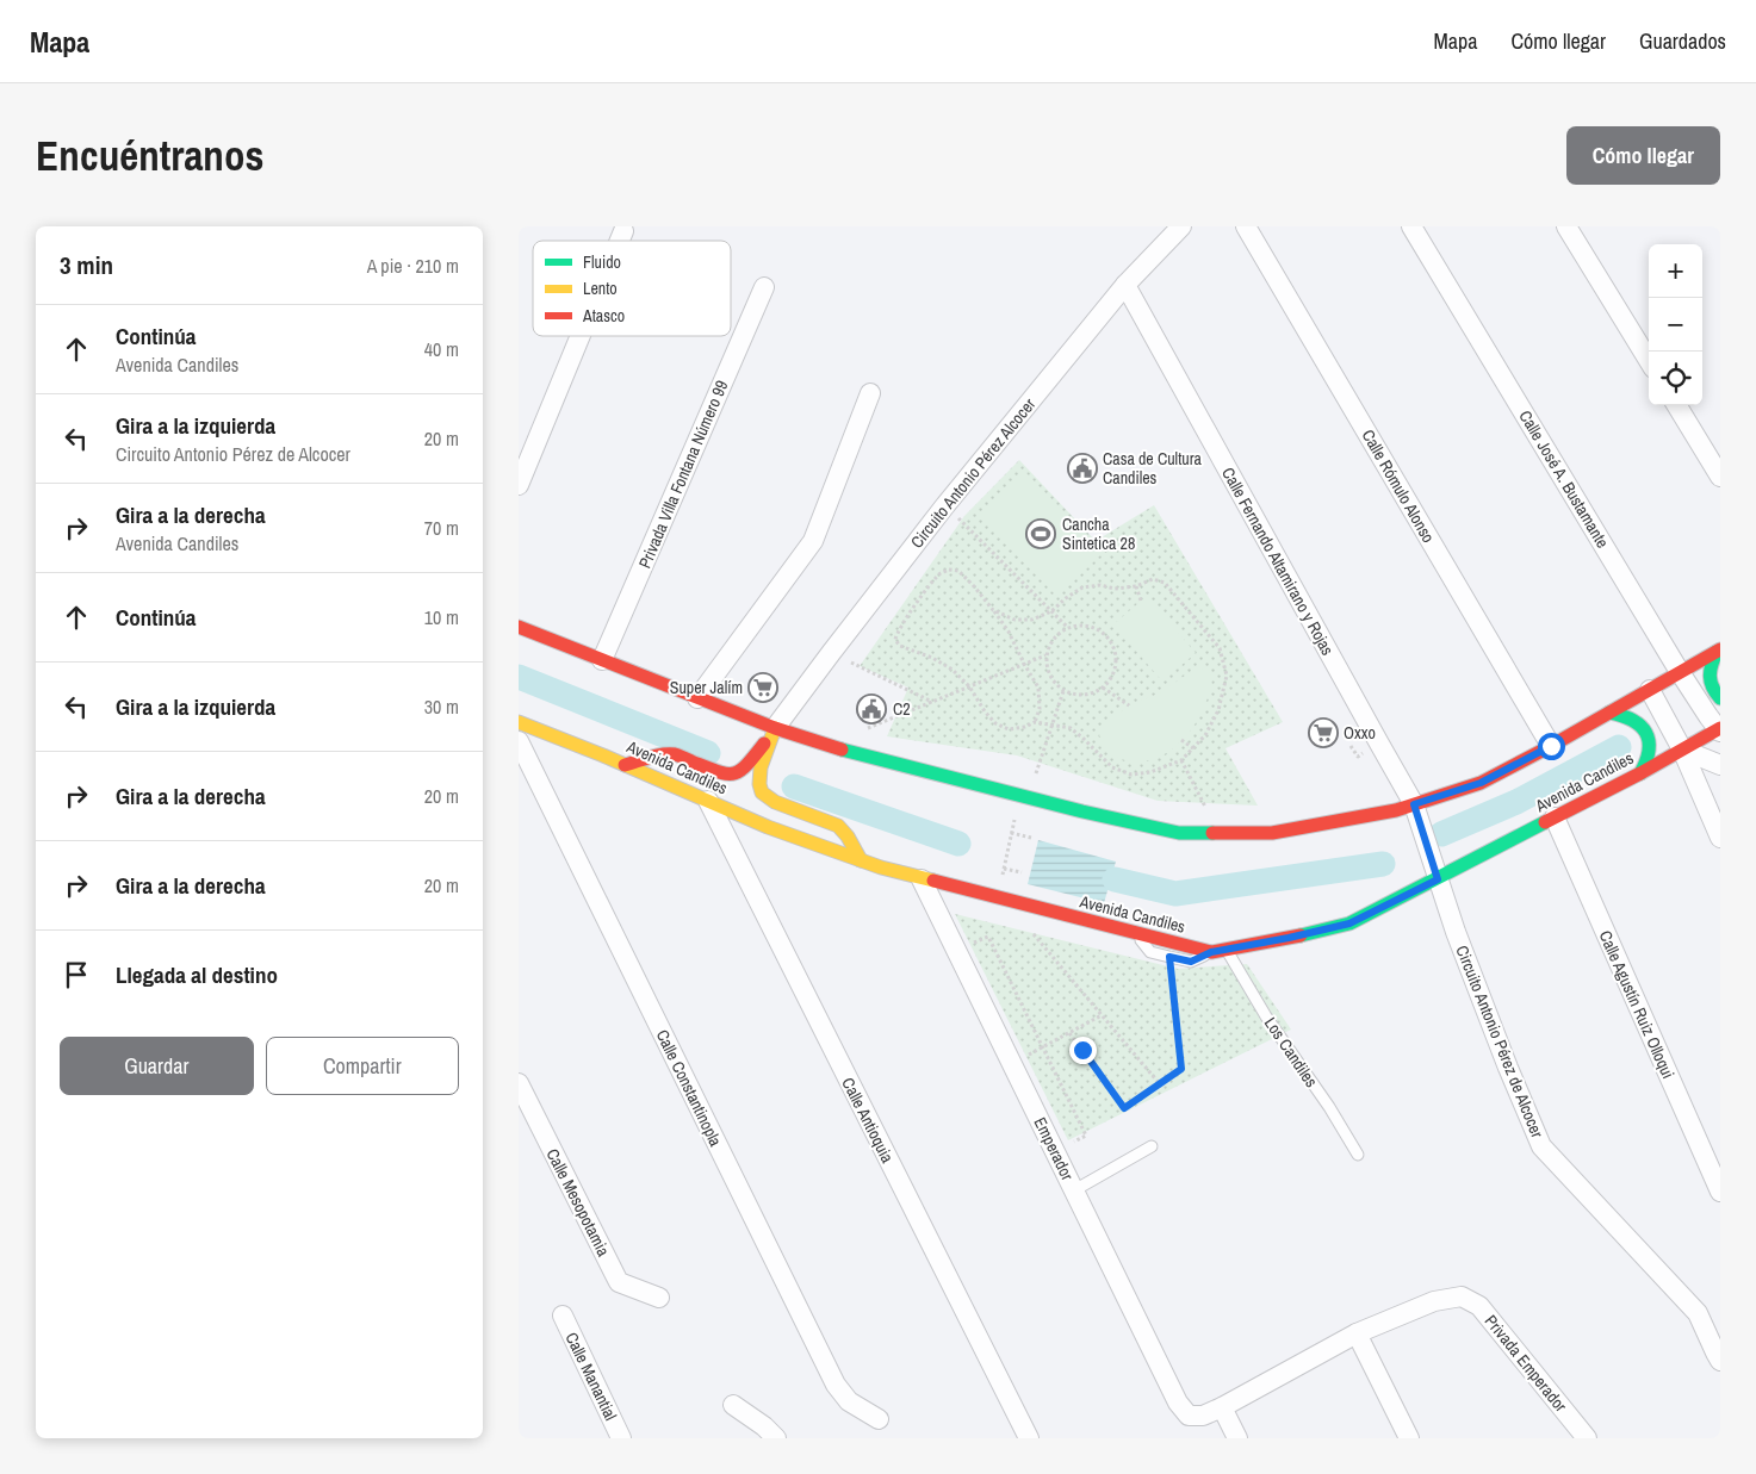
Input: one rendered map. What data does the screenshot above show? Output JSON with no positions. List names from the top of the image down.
{
  "streets": {
    "main road": ["Avenida Candiles"],
    "street": [
      "Circuito Antonio Pérez Alcocer",
      "Privada Villa Fontana Número 99",
      "Calle José A. Bustamante",
      "Calle Rómulo Alonso",
      "Calle Fernando Altamirano y Rojas",
      "Calle Agustín Ruiz Olloqui",
      "Circuito Antonio Pérez de Alcocer",
      "Calle Constantinopla",
      "Calle Antioquia",
      "Emperador",
      "Calle Mesopotamia",
      "Privada Emperador",
      "Calle Manantial"
    ],
    "lane": ["Los Candiles"]
  },
  "crossings": [
    ["Circuito Antonio Pérez Alcocer", "Calle Fernando Altamirano y Rojas"],
    ["Calle José A. Bustamante", "Avenida Candiles"],
    ["Calle Fernando Altamirano y Rojas", "Circuito Antonio Pérez de Alcocer"],
    ["Avenida Candiles", "Calle Agustín Ruiz Olloqui"],
    ["Avenida Candiles", "Circuito Antonio Pérez de Alcocer"],
    ["Avenida Candiles", "Los Candiles"],
    ["Avenida Candiles", "Calle Antioquia"],
    ["Avenida Candiles", "Emperador"],
    ["Emperador", "Privada Emperador"]
  ],
  "places": {
    "public building": ["Casa de Cultura Candiles", "C2"],
    "sports": ["Cancha Sintetica 28"],
    "supermarket": ["Super Jalím", "Oxxo"]
  },
  "legend": ["Fluido", "Lento", "Atasco"],
  "page": {
    "header": "Mapa",
    "nav": ["Mapa", "Cómo llegar", "Guardados"],
    "buttons": [
      "Cómo llegar",
      ["Guardar", "Compartir"]
    ],
    "title": "Encuéntranos",
    "heading": ["3 min", "A pie · 210 m"],
    "map_buttons": ["+", "−"],
    "list": [
      ["Continúa", "Avenida Candiles", "40 m"],
      ["Gira a la izquierda", "Circuito Antonio Pérez de Alcocer", "20 m"],
      ["Gira a la derecha", "Avenida Candiles", "70 m"],
      ["Continúa", "10 m"],
      ["Gira a la izquierda", "30 m"],
      ["Gira a la derecha", "20 m"],
      ["Gira a la derecha", "20 m"],
      "Llegada al destino"
    ]
  }
}
